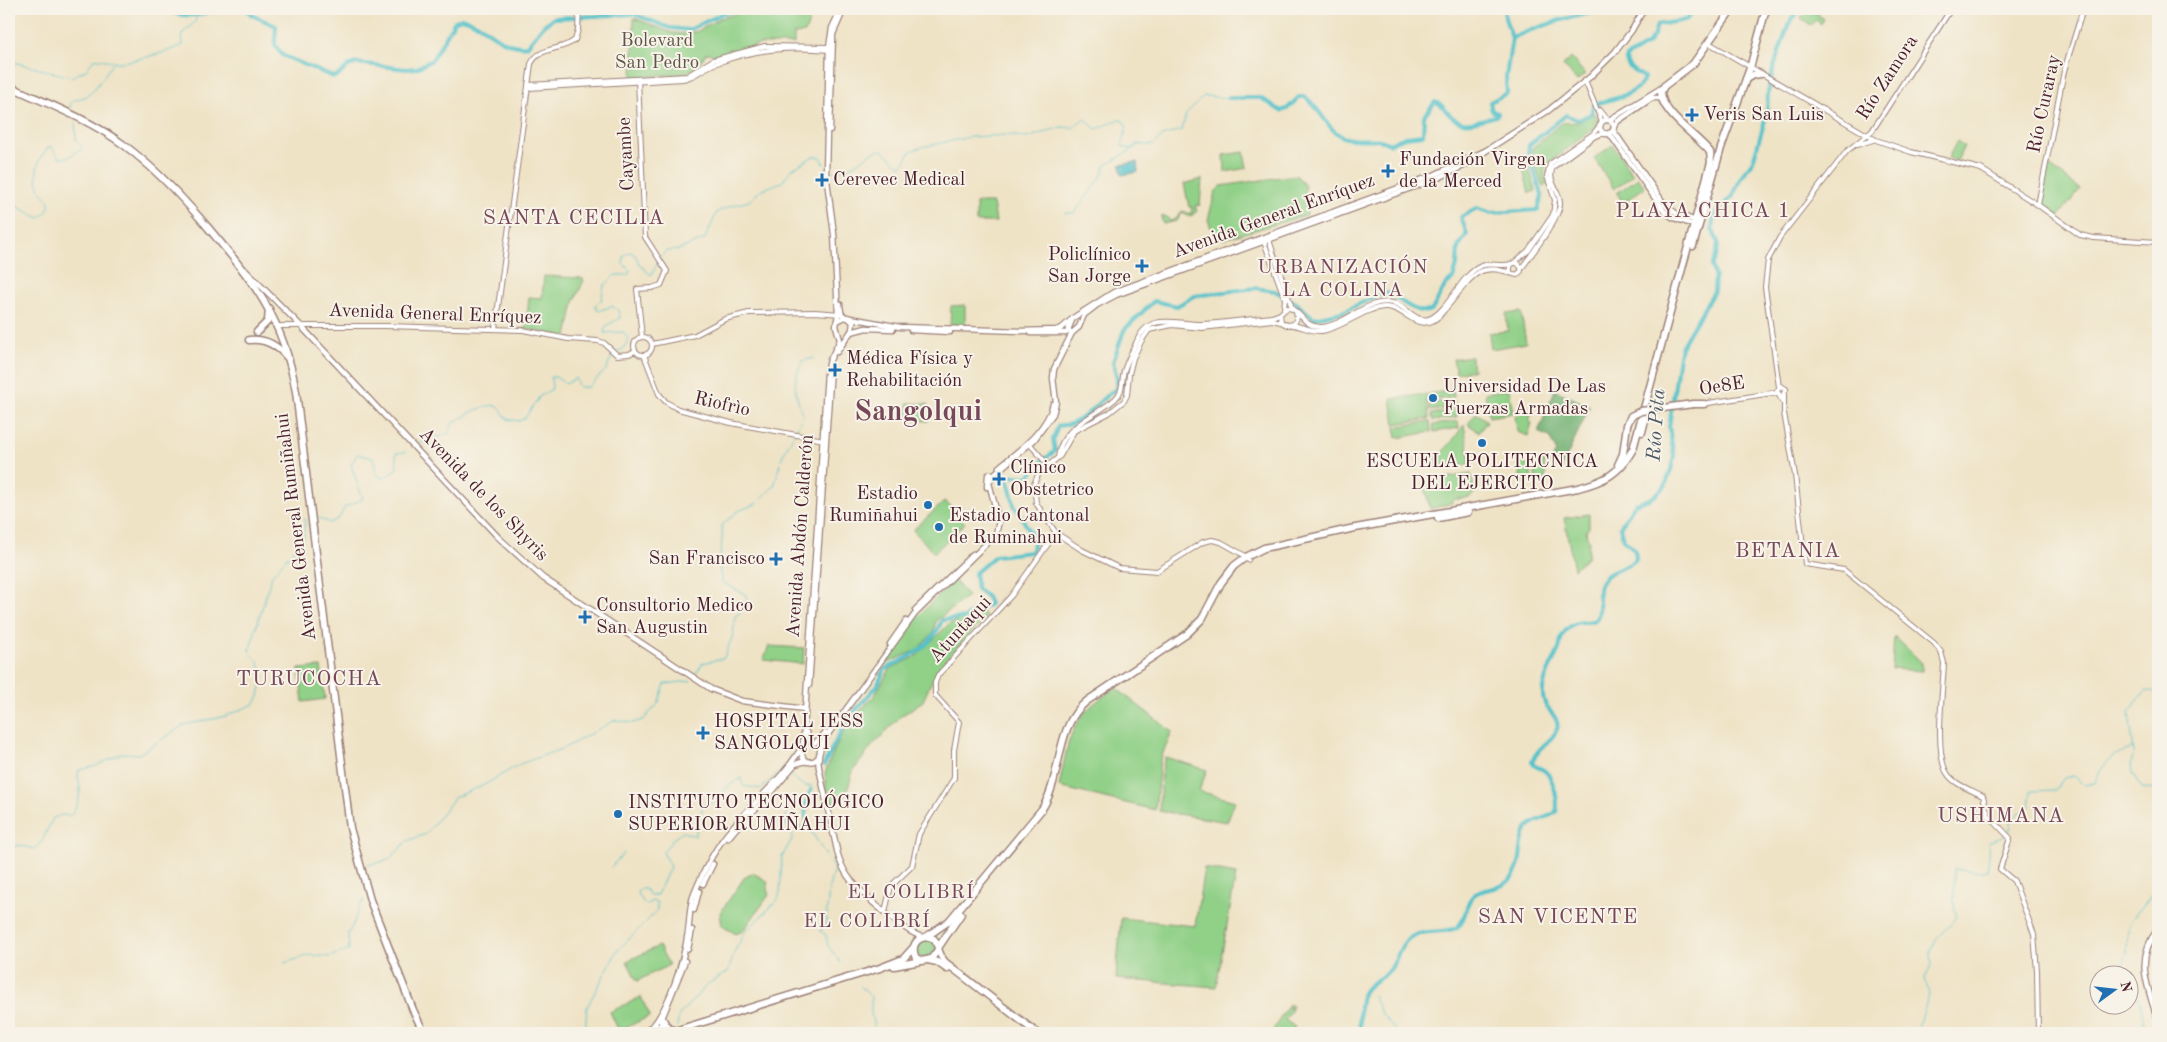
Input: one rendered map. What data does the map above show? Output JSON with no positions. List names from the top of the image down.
{
  "streets": {
    "highway": ["Avenida General Rumiñahui"],
    "main road": ["Avenida General Enríquez", "Avenida de los Shyris", "Avenida Abdón Calderón"],
    "street": [
      "Río Zamora",
      "Río Curaray",
      "Cayambe",
      "Oe8E",
      "Riofrìo",
      "Atuntaqui"
    ]
  },
  "crossings": [
    ["Río Zamora", "Oe8E"],
    ["Cayambe", "Avenida General Enríquez"],
    ["Cayambe", "Riofrìo"],
    ["Avenida General Enríquez", "Riofrìo"],
    ["Avenida General Enríquez", "Avenida de los Shyris"],
    ["Avenida General Enríquez", "Avenida General Rumiñahui"],
    ["Avenida General Enríquez", "Avenida Abdón Calderón"],
    ["Riofrìo", "Avenida Abdón Calderón"],
    ["Avenida de los Shyris", "Avenida General Rumiñahui"],
    ["Avenida de los Shyris", "Avenida Abdón Calderón"]
  ],
  "districts": [
    "PLAYA CHICA 1",
    "SANTA CECILIA",
    "URBANIZACIÓN LA COLINA",
    "Sangolqui",
    "BETANIA",
    "TURUCOCHA",
    "USHIMANA",
    "EL COLIBRÍ",
    "SAN VICENTE",
    "EL COLIBRÍ"
  ],
  "water": ["Río Pita"],
  "parks": ["Bolevard San Pedro"],
  "places": {
    "health": [
      "Veris San Luis",
      "Fundación Virgen de la Merced",
      "Cerevec Medical",
      "Policlínico San Jorge",
      "Médica Física y Rehabilitación",
      "Clínico Obstetrico",
      "San Francisco",
      "Consultorio Medico San Augustin",
      "HOSPITAL IESS SANGOLQUI"
    ],
    "other": [
      "Universidad De Las Fuerzas Armadas",
      "ESCUELA POLITECNICA DEL EJERCITO",
      "Estadio Rumiñahui",
      "Estadio Cantonal de Ruminahui",
      "INSTITUTO TECNOLÓGICO SUPERIOR RUMIÑAHUI"
    ]
  },
  "north": "right"
}
